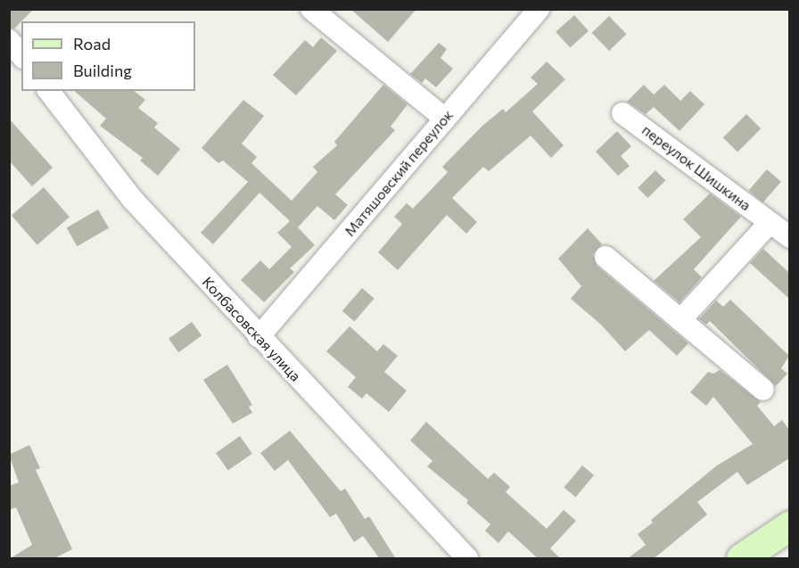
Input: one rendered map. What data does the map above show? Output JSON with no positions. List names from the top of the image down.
{
  "streets": {
    "street": ["переулок Шишкина", "Матяшовский переулок", "Колбасовская улица"]
  },
  "crossings": [
    ["Матяшовский переулок", "Колбасовская улица"]
  ],
  "legend": ["Road", "Building"]
}
